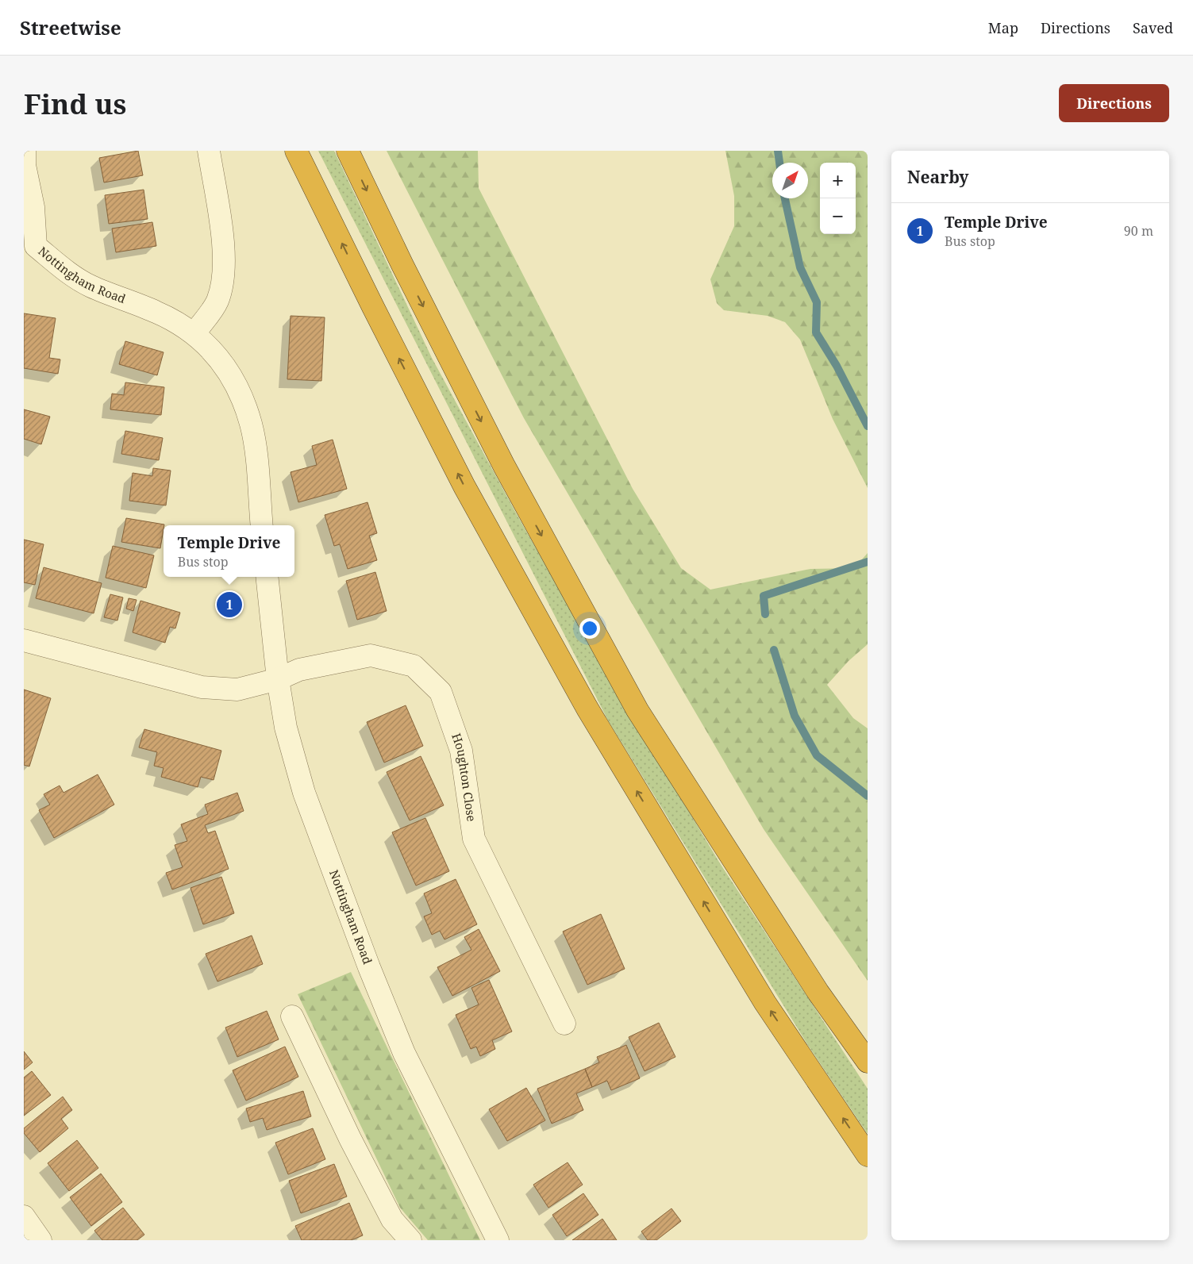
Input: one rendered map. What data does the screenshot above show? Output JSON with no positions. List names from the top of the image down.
{
  "streets": {
    "street": ["Nottingham Road", "Houghton Close"]
  },
  "crossings": [
    ["Nottingham Road", "Houghton Close"]
  ],
  "north": "top right",
  "page": {
    "header": "Streetwise",
    "nav": ["Map", "Directions", "Saved"],
    "buttons": "Directions",
    "title": "Find us",
    "heading": "Nearby",
    "map_buttons": ["+", "−"],
    "list": [
      {
        "mark": "1",
        "name": "Temple Drive",
        "note": "Bus stop",
        "value": "90 m"
      }
    ],
    "popup": ["Temple Drive", "Bus stop"],
    "pins": "1"
  }
}
